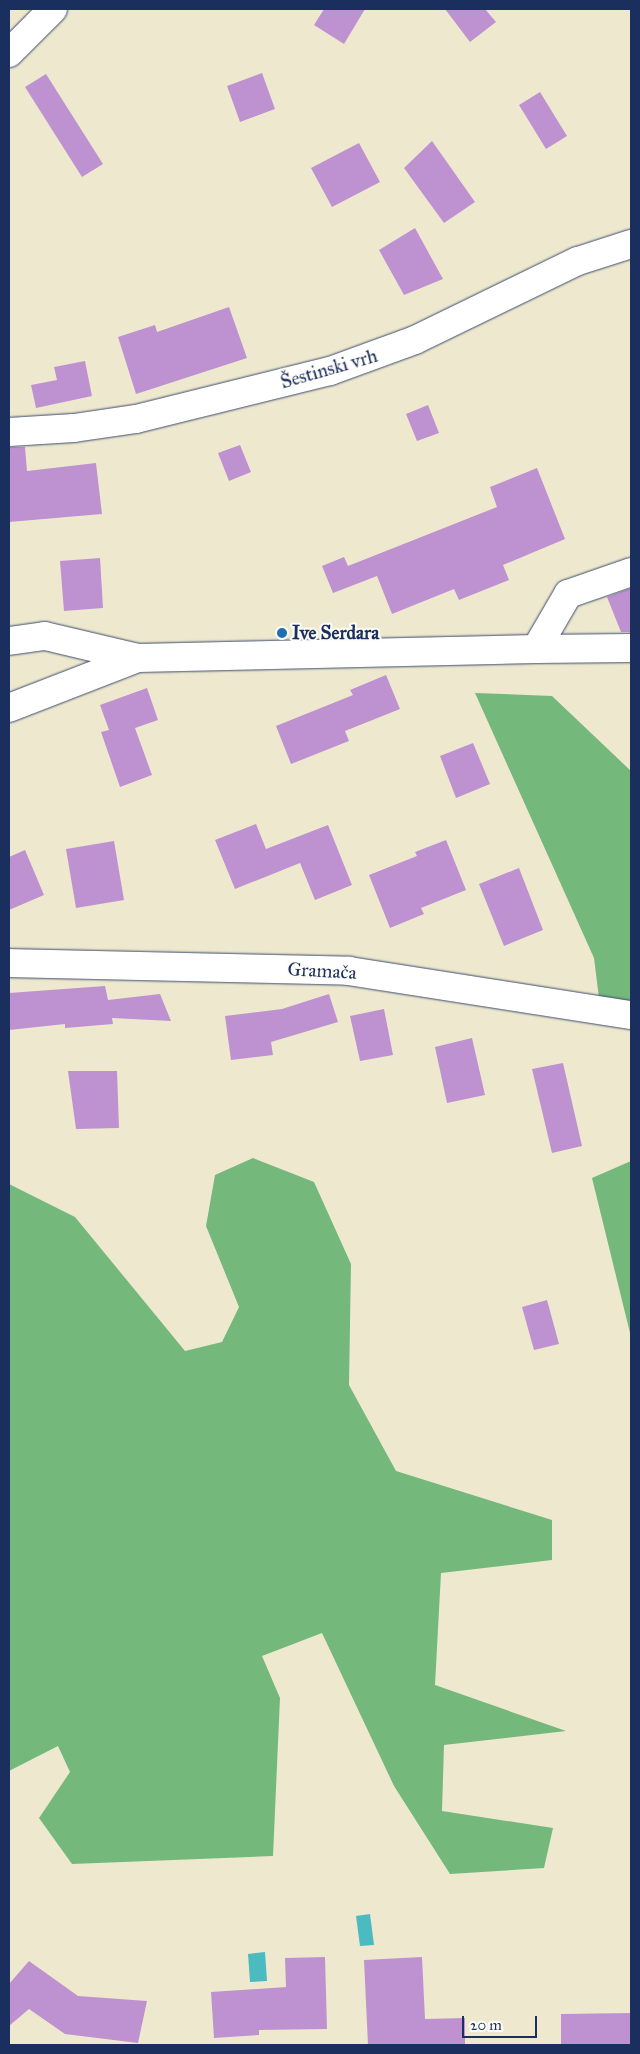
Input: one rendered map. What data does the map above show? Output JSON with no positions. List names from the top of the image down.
{
  "streets": {
    "street": ["Šestinski vrh", "Gramača"]
  },
  "places": ["Ive Serdara"],
  "scale_bar": "20 m"
}
